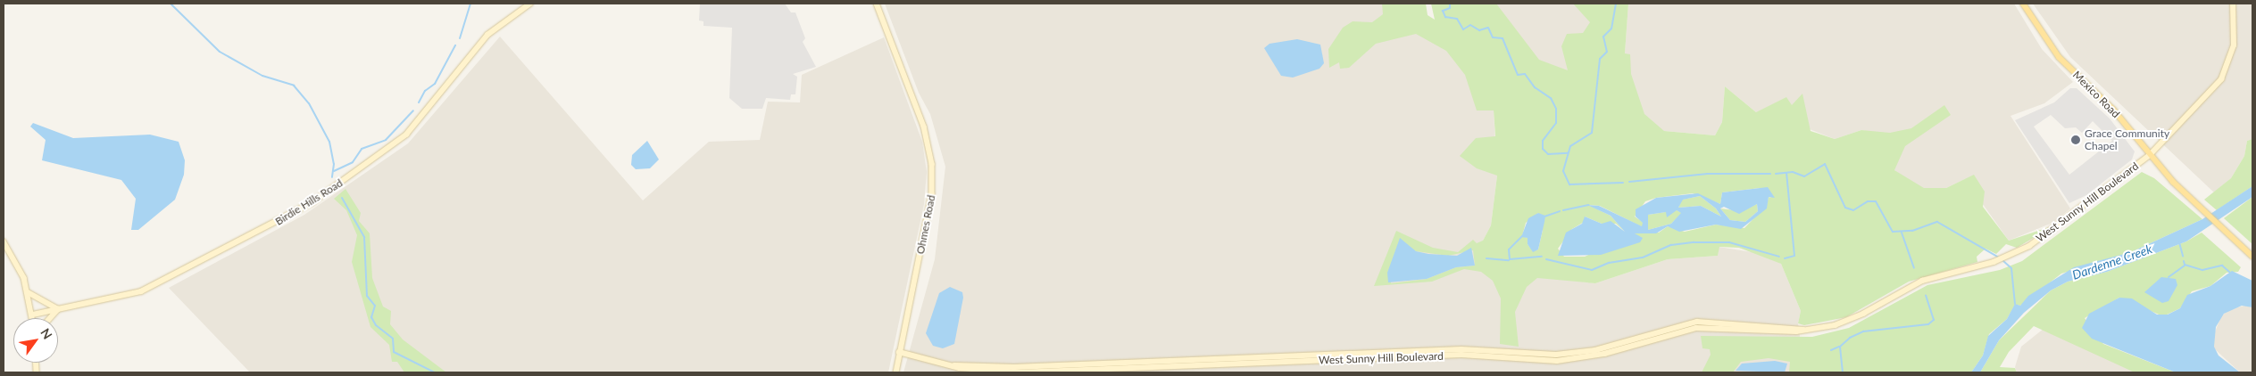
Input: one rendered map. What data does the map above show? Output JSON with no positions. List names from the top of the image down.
{
  "streets": {
    "main road": ["Mexico Road"],
    "street": ["Birdie Hills Road", "West Sunny Hill Boulevard", "Ohmes Road"]
  },
  "crossings": [
    ["Mexico Road", "West Sunny Hill Boulevard"],
    ["West Sunny Hill Boulevard", "Ohmes Road"]
  ],
  "water": ["Dardenne Creek"],
  "places": ["Grace Community Chapel"],
  "north": "top right"
}
